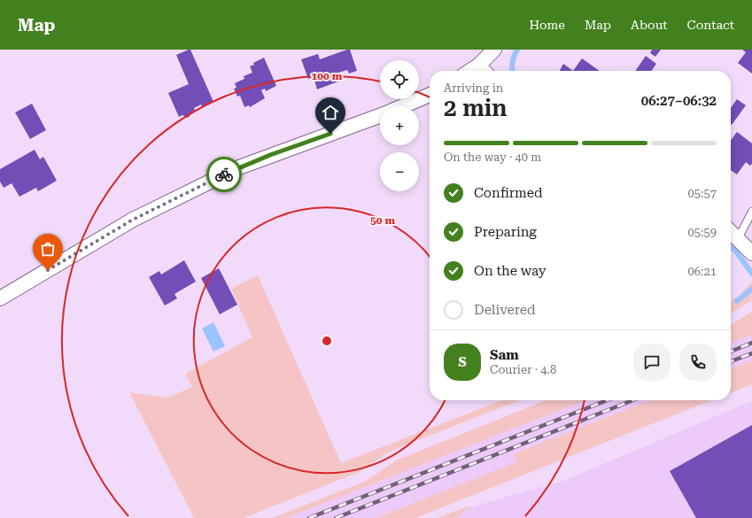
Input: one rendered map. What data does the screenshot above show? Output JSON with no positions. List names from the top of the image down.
{
  "page": {
    "header": "Map",
    "nav": [
      "Home",
      "Map",
      "About",
      "Contact"
    ],
    "map_buttons": ["+", "−"],
    "heading": ["2 min", "Arriving in", "06:27–06:32"],
    "panel": ["Sam", "Courier · 4.8"],
    "bar": "On the way · 40 m",
    "list": [
      ["Confirmed", "05:57"],
      ["Preparing", "05:59"],
      ["On the way", "06:21"],
      "Delivered"
    ],
    "round": "S"
  },
  "rings": ["100 m", "50 m"]
}
